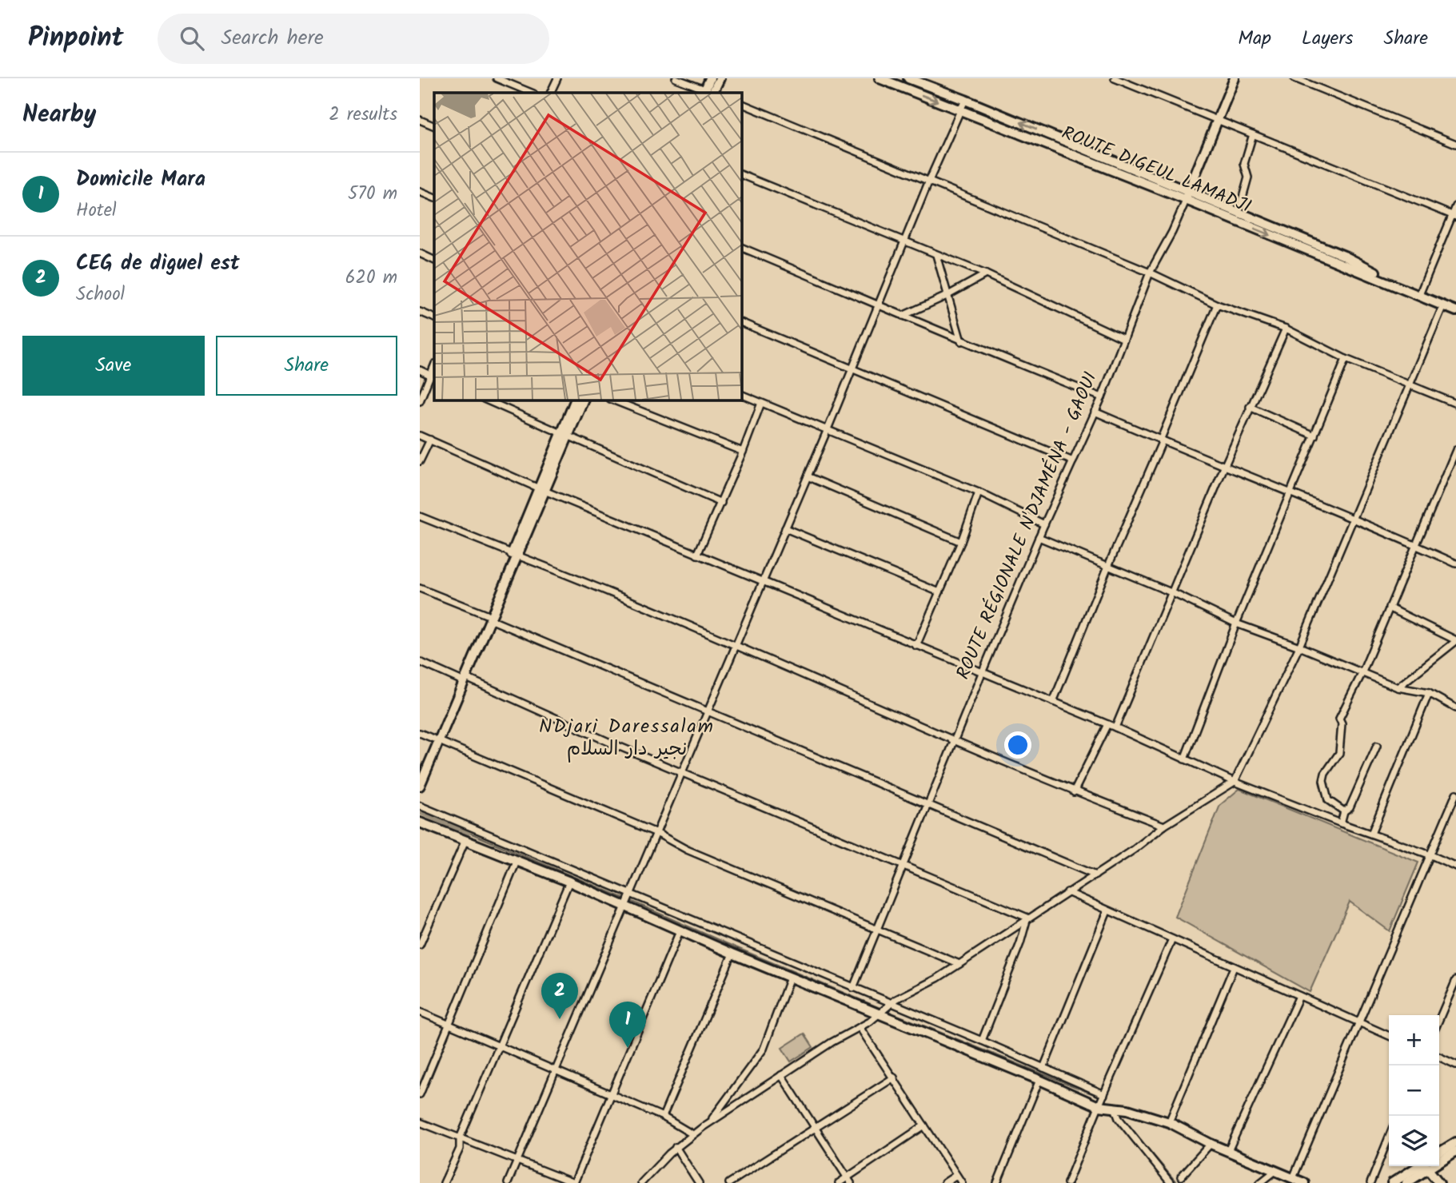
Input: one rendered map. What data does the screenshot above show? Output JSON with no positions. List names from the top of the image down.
{
  "streets": {
    "street": ["ROUTE DIGEUL LAMADJI", "ROUTE RÉGIONALE N'DJAMÉNA - GAOUI"]
  },
  "crossings": [
    ["ROUTE DIGEUL LAMADJI", "ROUTE RÉGIONALE N'DJAMÉNA - GAOUI"]
  ],
  "districts": ["NDjari Daressalam نجير دار السلام"],
  "page": {
    "header": "Pinpoint",
    "search": "Search here",
    "nav": ["Map", "Layers", "Share"],
    "heading": ["Nearby", "2 results"],
    "list": [
      {
        "mark": "1",
        "name": "Domicile Mara",
        "note": "Hotel",
        "value": "570 m"
      },
      {
        "mark": "2",
        "name": "CEG de diguel est",
        "note": "School",
        "value": "620 m"
      }
    ],
    "buttons": ["Save", "Share"],
    "pins": ["2", "1"],
    "map_buttons": ["+", "−"]
  }
}
